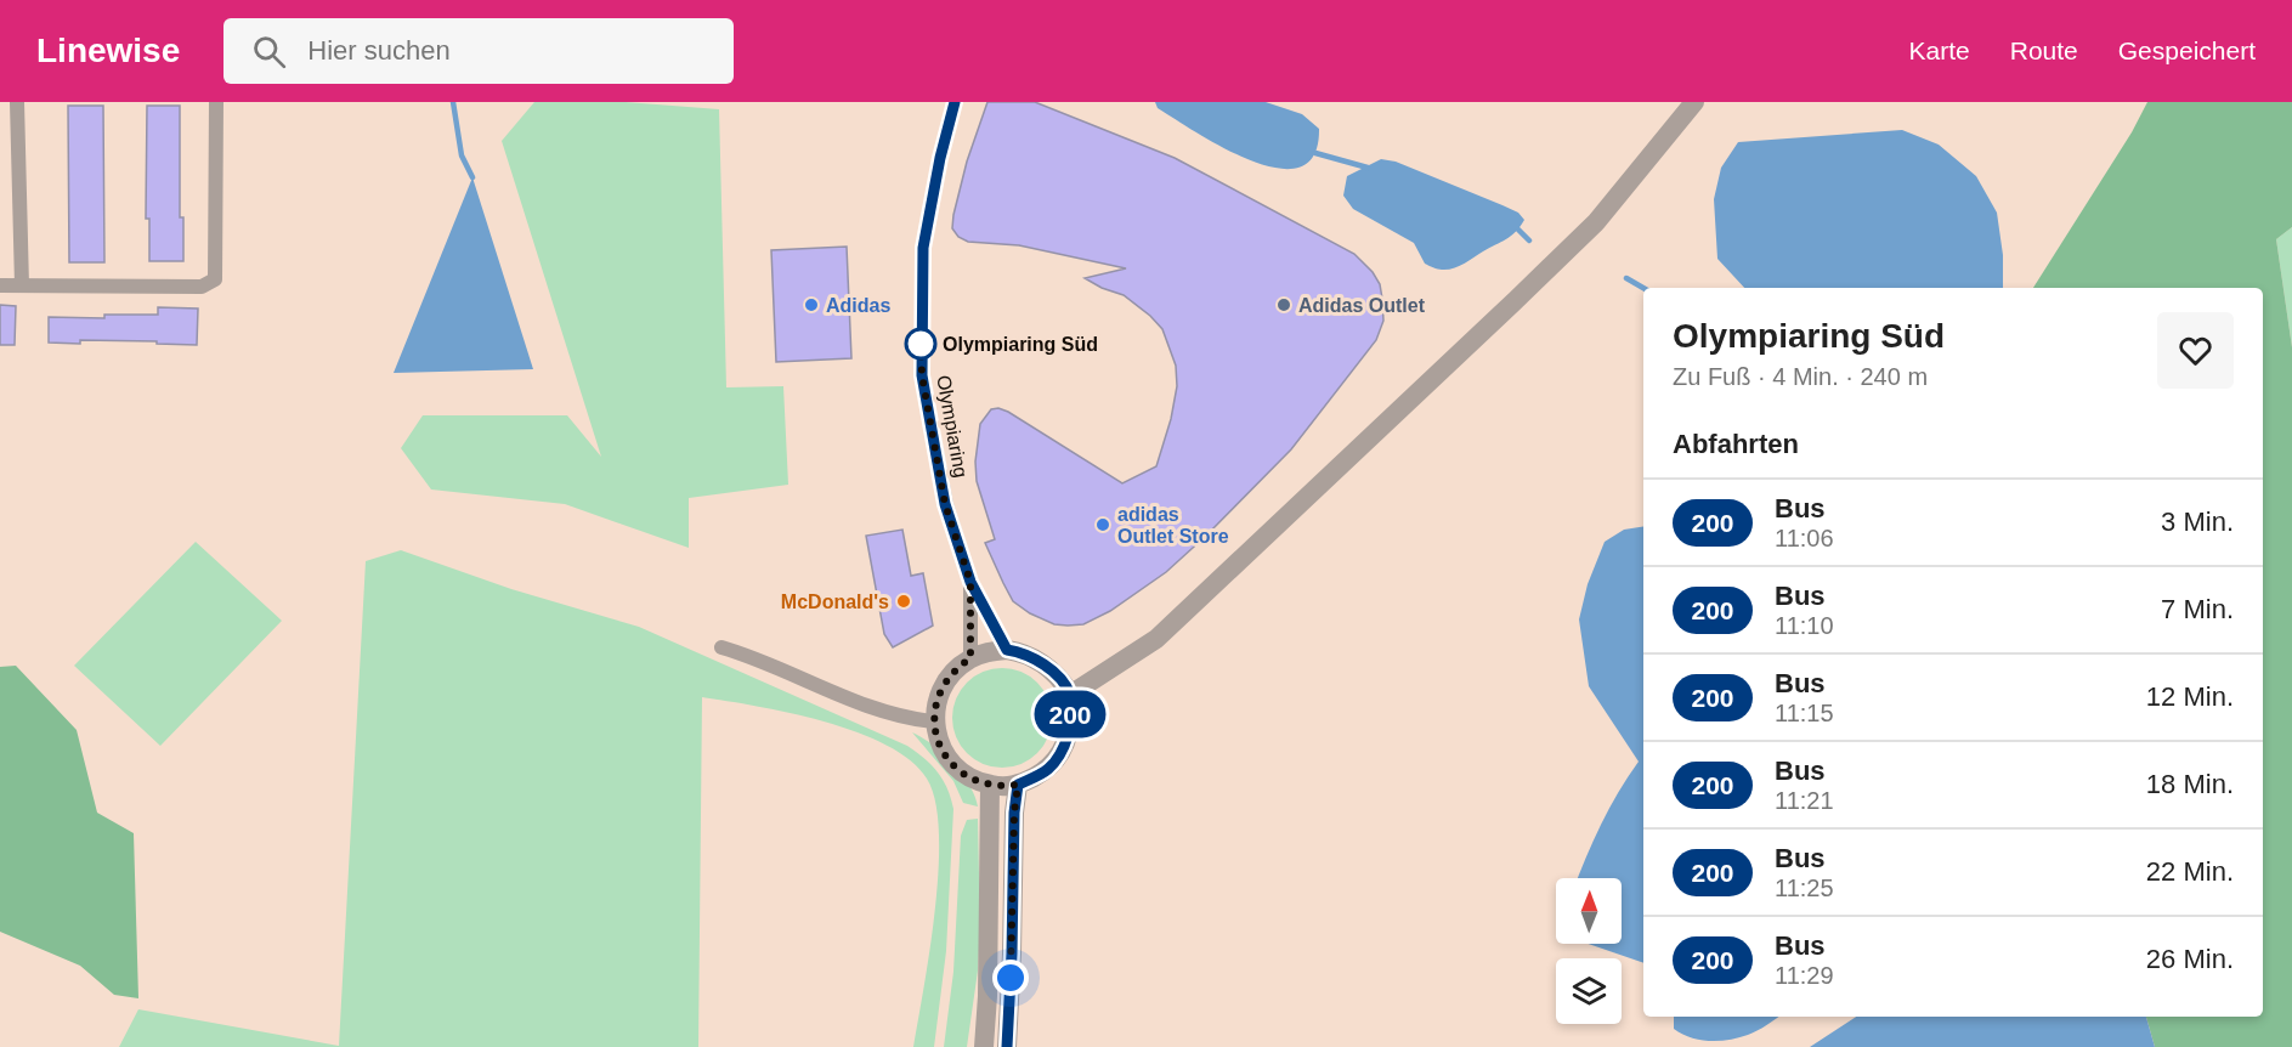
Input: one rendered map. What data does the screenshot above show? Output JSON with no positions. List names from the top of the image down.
{
  "streets": {
    "street": ["Olympiaring"]
  },
  "places": [
    "Adidas",
    "Adidas Outlet",
    "Olympiaring Süd",
    "adidas Outlet Store",
    "McDonald's"
  ],
  "lines": ["bus line 200"],
  "north": "top",
  "page": {
    "header": "Linewise",
    "search": "Hier suchen",
    "nav": ["Karte", "Route", "Gespeichert"],
    "on_map": "200",
    "heading": [
      ["Olympiaring Süd", "Zu Fuß · 4 Min. · 240 m"],
      "Abfahrten"
    ],
    "list": [
      {
        "mark": "200",
        "name": "Bus",
        "note": "11:06",
        "value": "3 Min."
      },
      {
        "mark": "200",
        "name": "Bus",
        "note": "11:10",
        "value": "7 Min."
      },
      {
        "mark": "200",
        "name": "Bus",
        "note": "11:15",
        "value": "12 Min."
      },
      {
        "mark": "200",
        "name": "Bus",
        "note": "11:21",
        "value": "18 Min."
      },
      {
        "mark": "200",
        "name": "Bus",
        "note": "11:25",
        "value": "22 Min."
      },
      {
        "mark": "200",
        "name": "Bus",
        "note": "11:29",
        "value": "26 Min."
      }
    ]
  }
}
